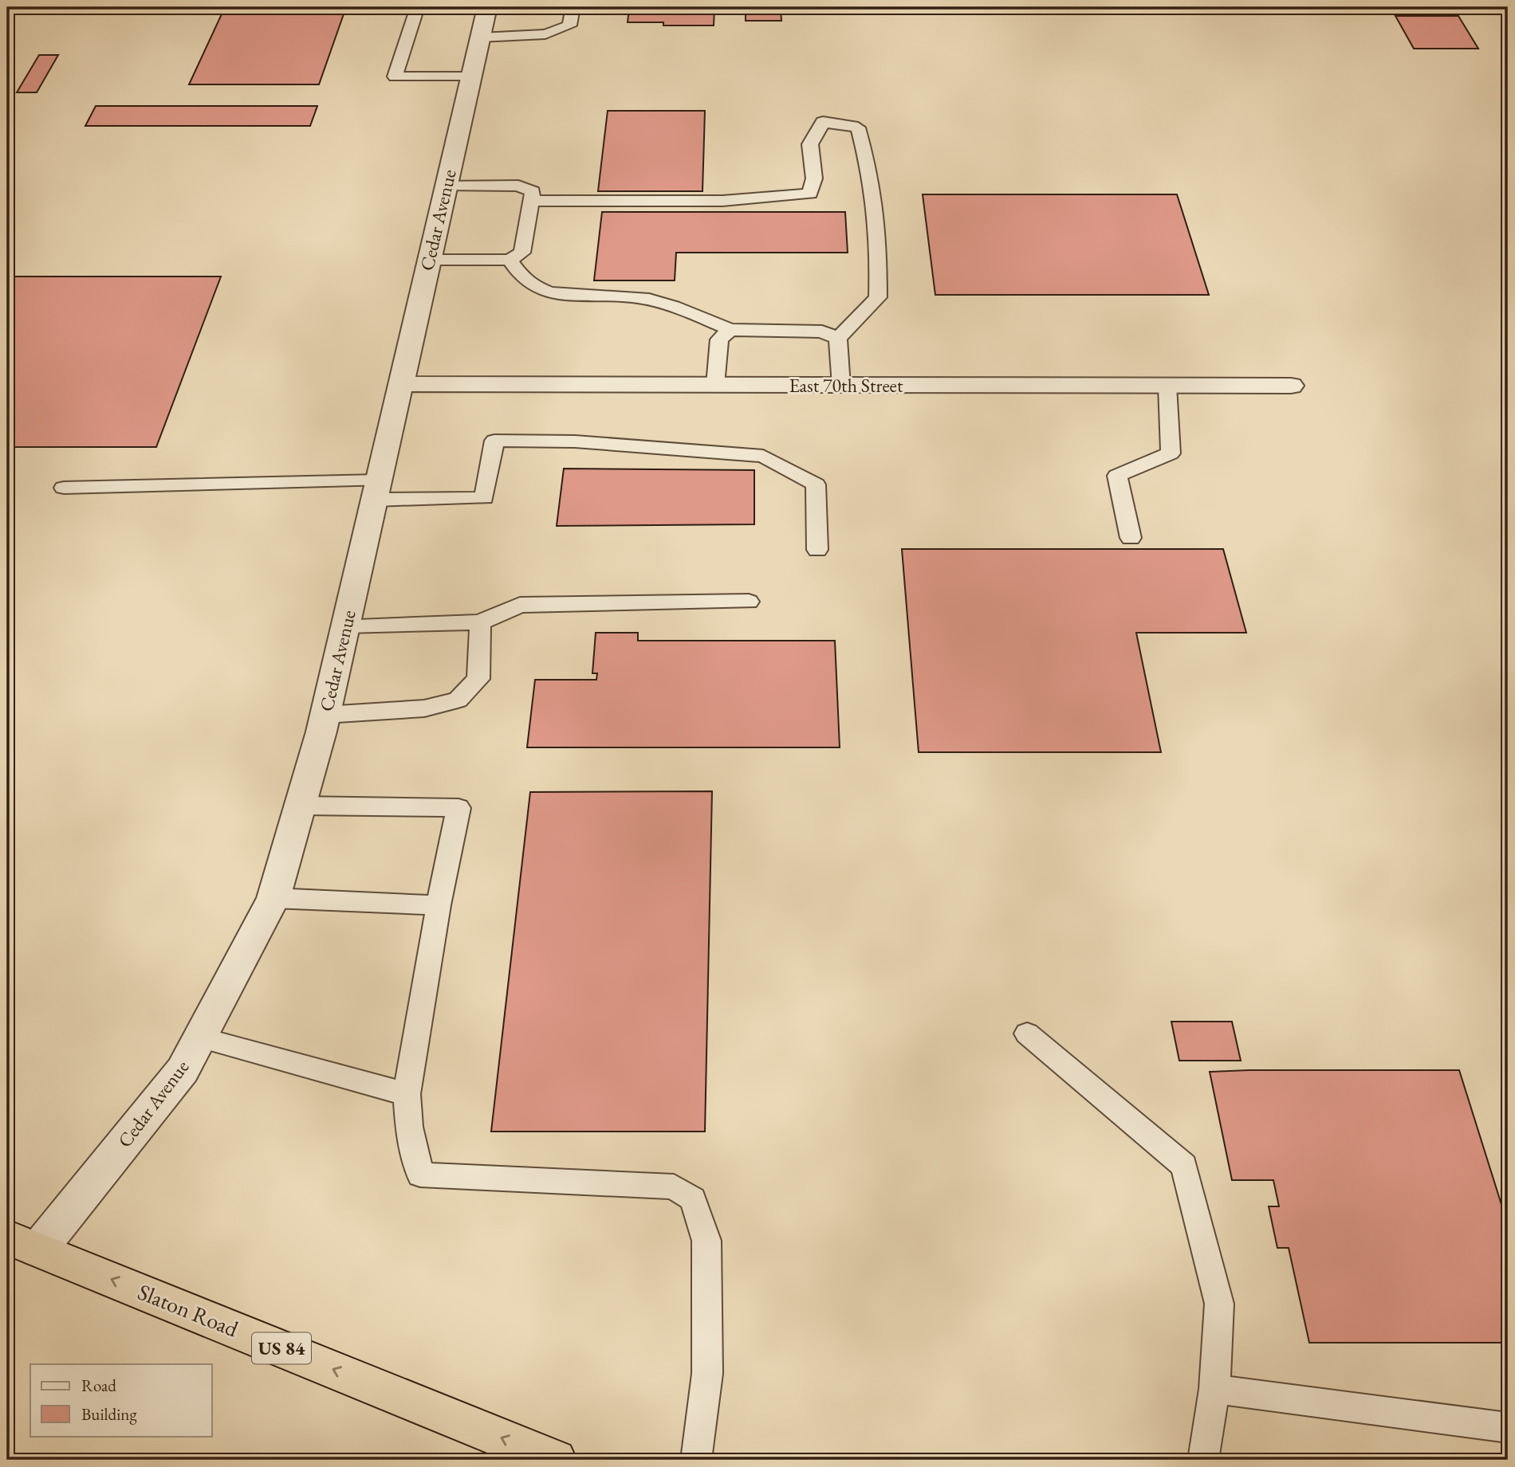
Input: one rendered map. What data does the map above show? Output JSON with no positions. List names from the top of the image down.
{
  "streets": {
    "highway": ["Slaton Road", "US 84"],
    "street": ["Cedar Avenue", "East 70th Street"]
  },
  "crossings": [
    ["Cedar Avenue", "East 70th Street"],
    ["Cedar Avenue", "Slaton Road"]
  ],
  "one_way": ["Slaton Road"],
  "legend": ["Road", "Building"]
}
